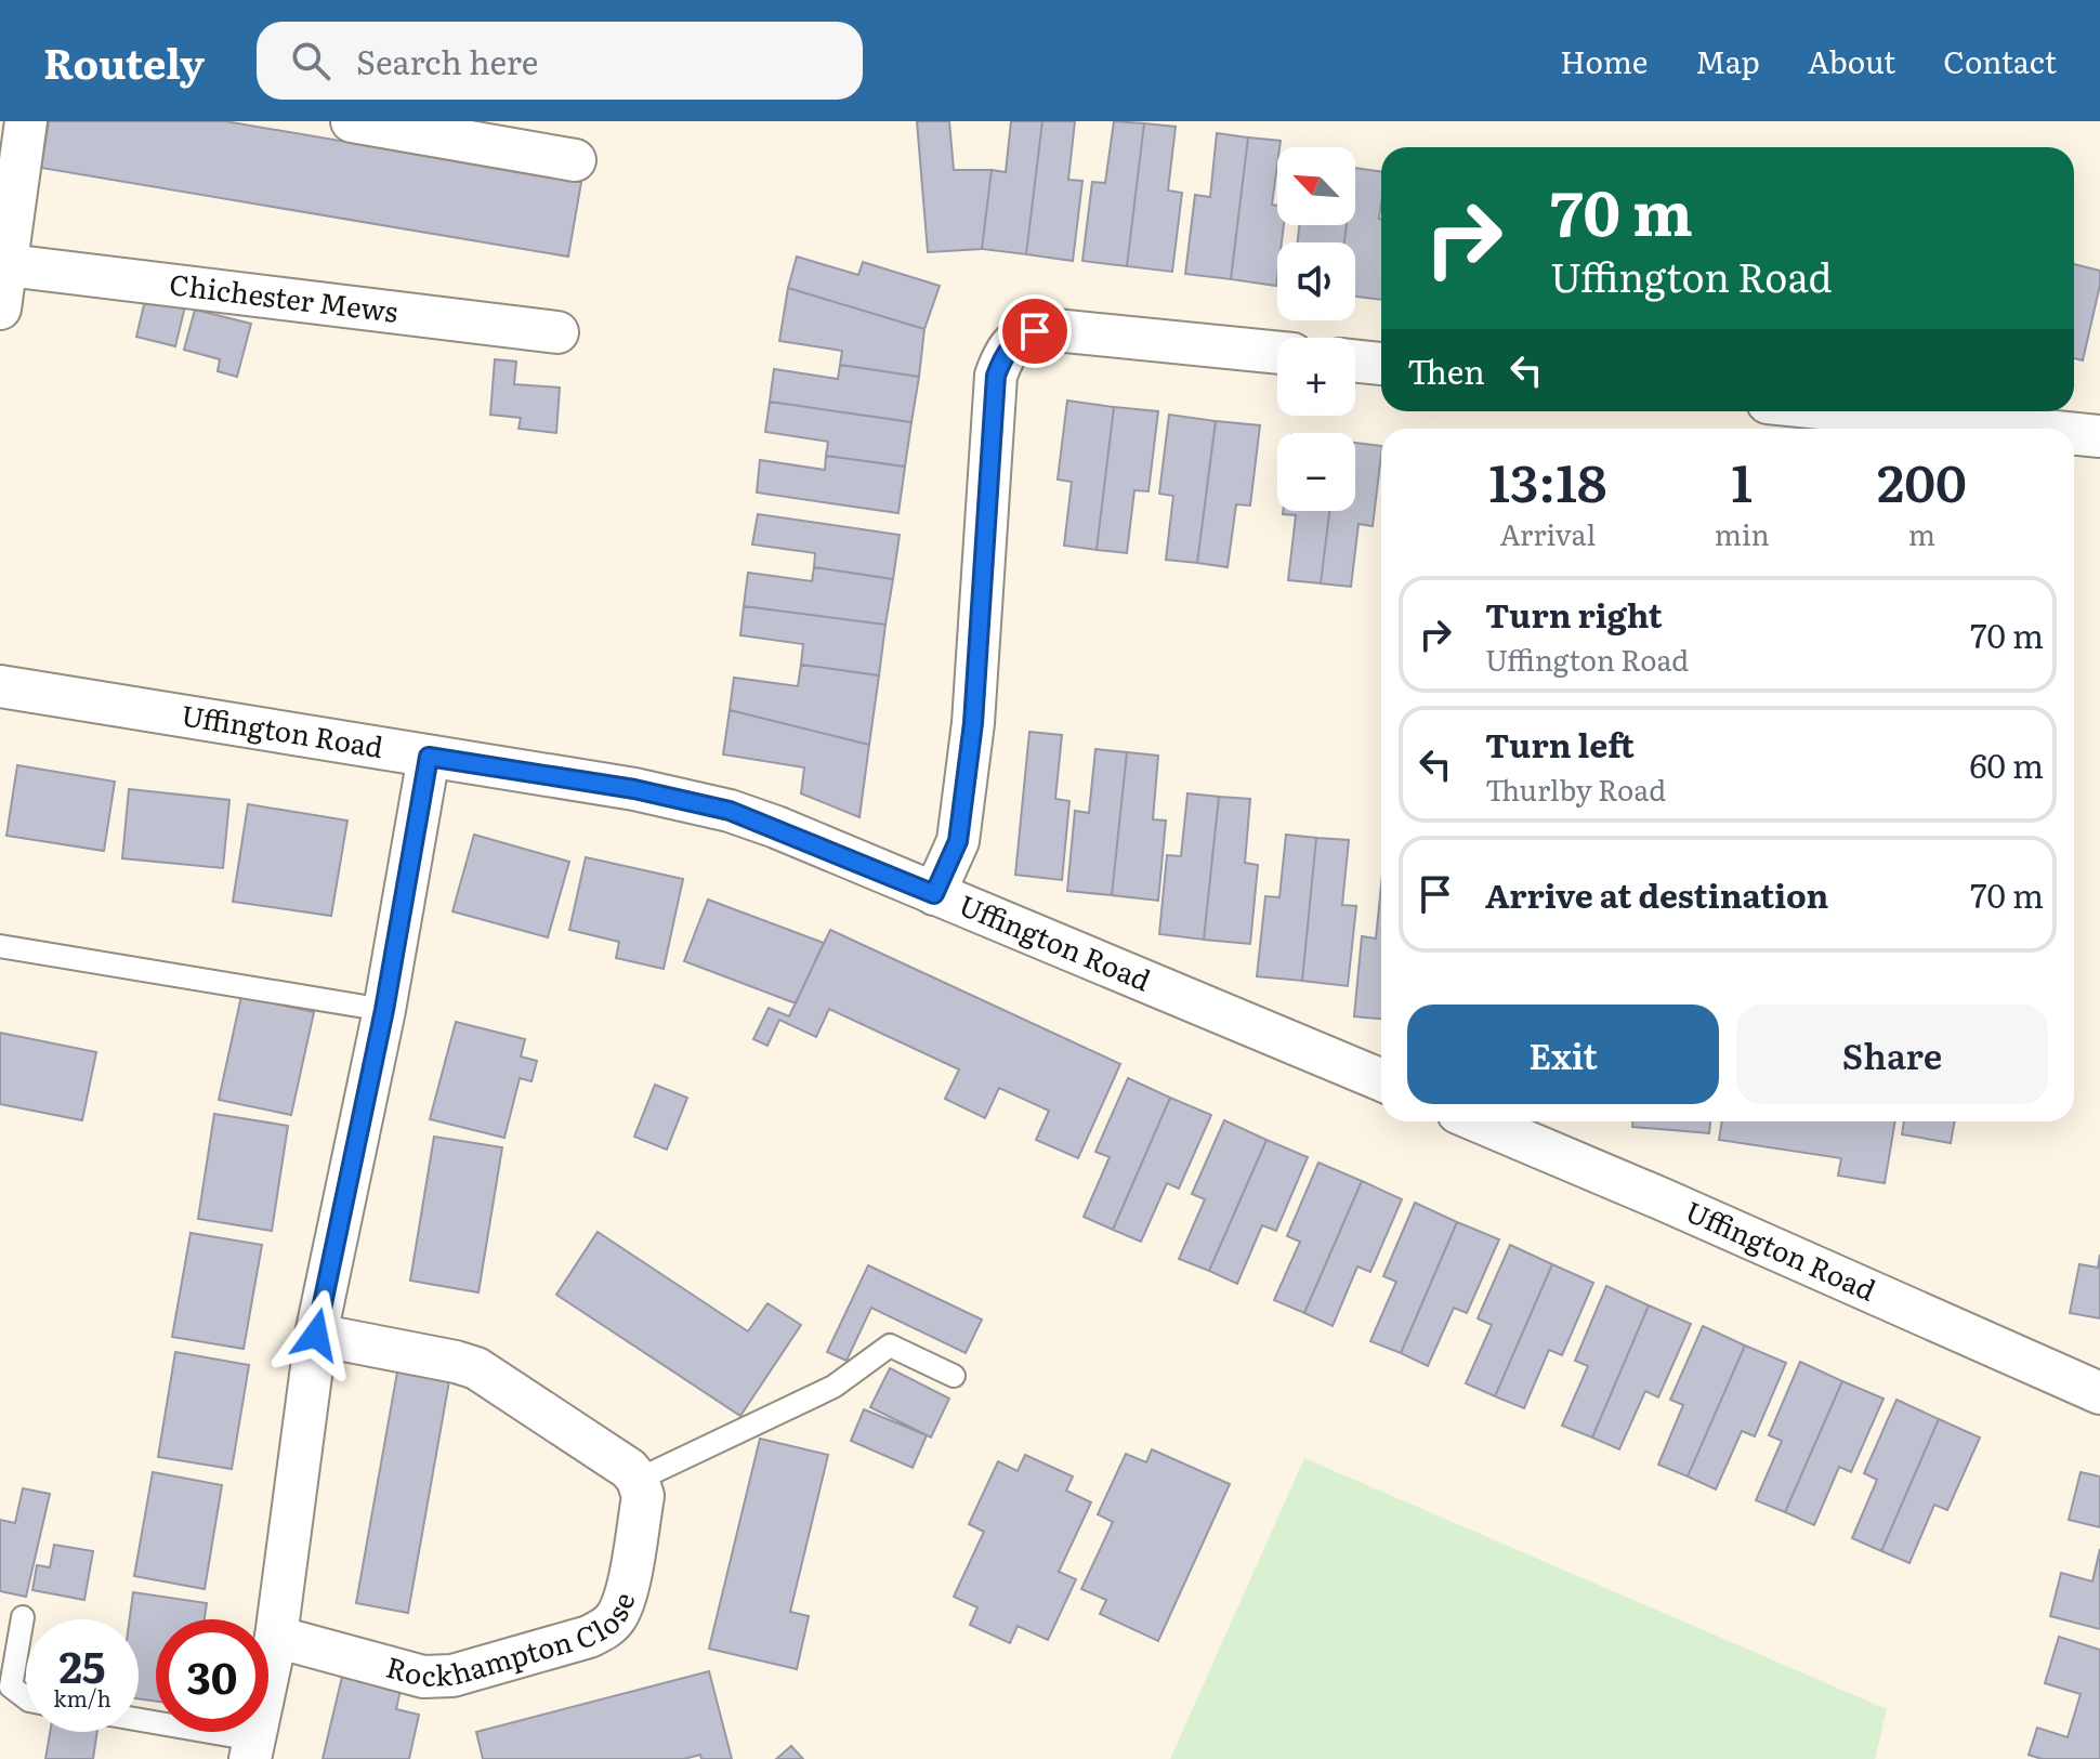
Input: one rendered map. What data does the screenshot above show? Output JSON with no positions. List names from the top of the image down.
{
  "streets": {
    "street": ["Chichester Mews", "Uffington Road", "Rockhampton Close"]
  },
  "north": "top left",
  "page": {
    "header": "Routely",
    "search": "Search here",
    "nav": [
      "Home",
      "Map",
      "About",
      "Contact"
    ],
    "map_buttons": ["+", "−"],
    "turn": ["70 m", "Uffington Road"],
    "then": "Then",
    "eta": [
      "13:18",
      "Arrival",
      "1",
      "min",
      "200",
      "m"
    ],
    "list": [
      {
        "name": "Turn right",
        "note": "Uffington Road",
        "value": "70 m"
      },
      {
        "name": "Turn left",
        "note": "Thurlby Road",
        "value": "60 m"
      },
      {
        "name": "Arrive at destination",
        "value": "70 m"
      }
    ],
    "buttons": ["Exit", "Share"],
    "speed": "25 km/h",
    "limit": "30"
  }
}
